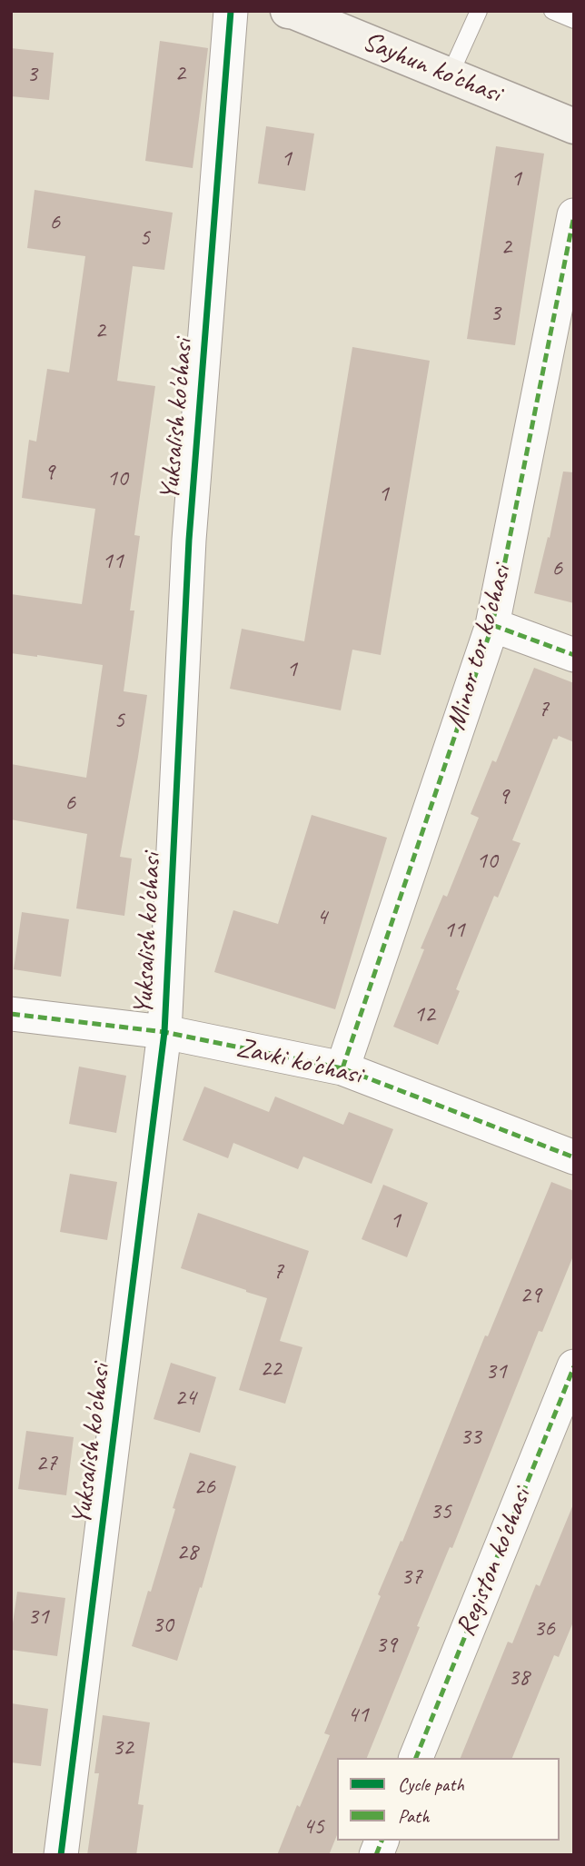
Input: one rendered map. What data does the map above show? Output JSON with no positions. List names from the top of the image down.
{
  "streets": {
    "street": [
      "Sayhun ko'chasi",
      "Yuksalish ko'chasi",
      "Minor tor ko'chasi",
      "Zavki ko'chasi",
      "Registon ko'chasi"
    ]
  },
  "crossings": [
    ["Yuksalish ko'chasi", "Zavki ko'chasi"],
    ["Minor tor ko'chasi", "Zavki ko'chasi"]
  ],
  "house_numbers": [
    "2",
    "3",
    "1",
    "1",
    "6",
    "5",
    "2",
    "3",
    "2",
    "9",
    "10",
    "1",
    "11",
    "6",
    "1",
    "7",
    "5",
    "9",
    "6",
    "10",
    "4",
    "11",
    "12",
    "1",
    "7",
    "29",
    "22",
    "31",
    "24",
    "33",
    "27",
    "26",
    "35",
    "28",
    "37",
    "31",
    "30",
    "36",
    "39",
    "38",
    "41",
    "32",
    "45"
  ],
  "legend": ["Cycle path", "Path"]
}
